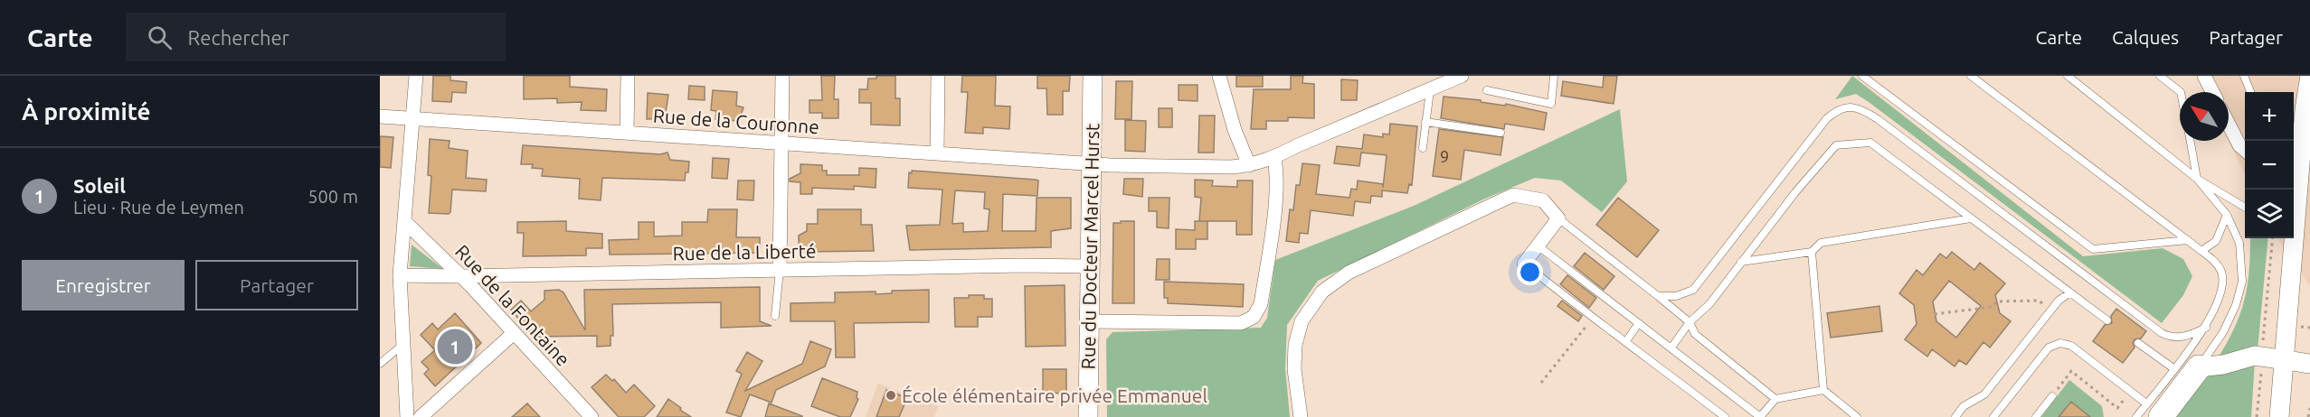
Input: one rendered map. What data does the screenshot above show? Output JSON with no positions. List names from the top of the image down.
{
  "streets": {
    "street": [
      "Rue de la Couronne",
      "Rue du Docteur Marcel Hurst",
      "Rue de la Liberté",
      "Rue de la Fontaine"
    ]
  },
  "crossings": [
    ["Rue de la Couronne", "Rue du Docteur Marcel Hurst"],
    ["Rue du Docteur Marcel Hurst", "Rue de la Liberté"],
    ["Rue de la Liberté", "Rue de la Fontaine"]
  ],
  "places": ["École élémentaire privée Emmanuel"],
  "house_numbers": ["9"],
  "north": "top left",
  "page": {
    "header": "Carte",
    "search": "Rechercher",
    "nav": ["Carte", "Calques", "Partager"],
    "heading": "À proximité",
    "map_buttons": ["+", "−"],
    "list": [
      {
        "mark": "1",
        "name": "Soleil",
        "note": "Lieu · Rue de Leymen",
        "value": "500 m"
      }
    ],
    "buttons": ["Enregistrer", "Partager"],
    "pins": "1"
  }
}
